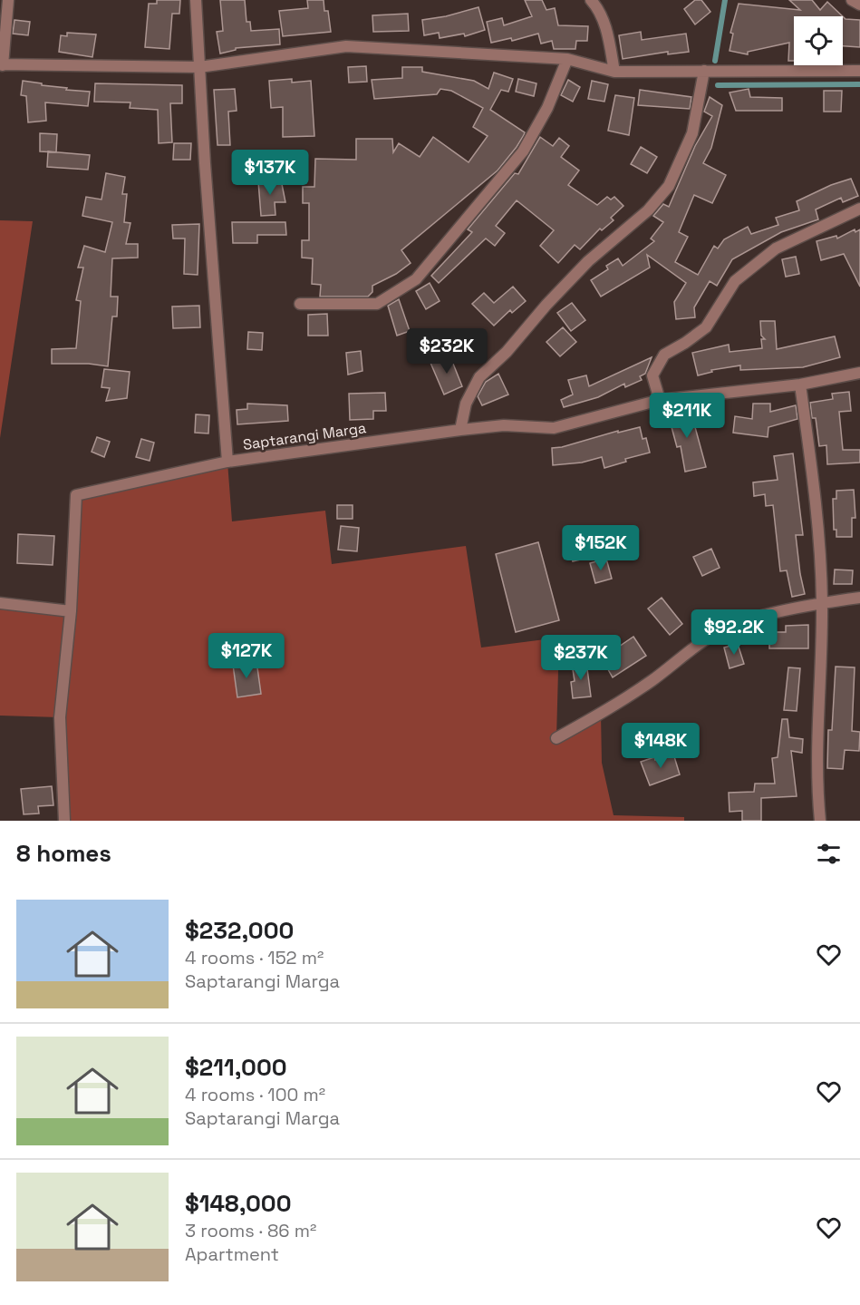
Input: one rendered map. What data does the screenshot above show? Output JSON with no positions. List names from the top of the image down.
{
  "streets": {
    "street": ["Saptarangi Marga"]
  },
  "page": {
    "price": [
      "$137K",
      "$232K",
      "$211K",
      "$152K",
      "$92.2K",
      "$127K",
      "$237K",
      "$148K"
    ],
    "heading": "8 homes",
    "list": [
      {
        "name": "$232,000",
        "note": "4 rooms · 152 m² · Saptarangi Marga"
      },
      {
        "name": "$211,000",
        "note": "4 rooms · 100 m² · Saptarangi Marga"
      },
      {
        "name": "$148,000",
        "note": "3 rooms · 86 m² · Apartment"
      }
    ]
  }
}
